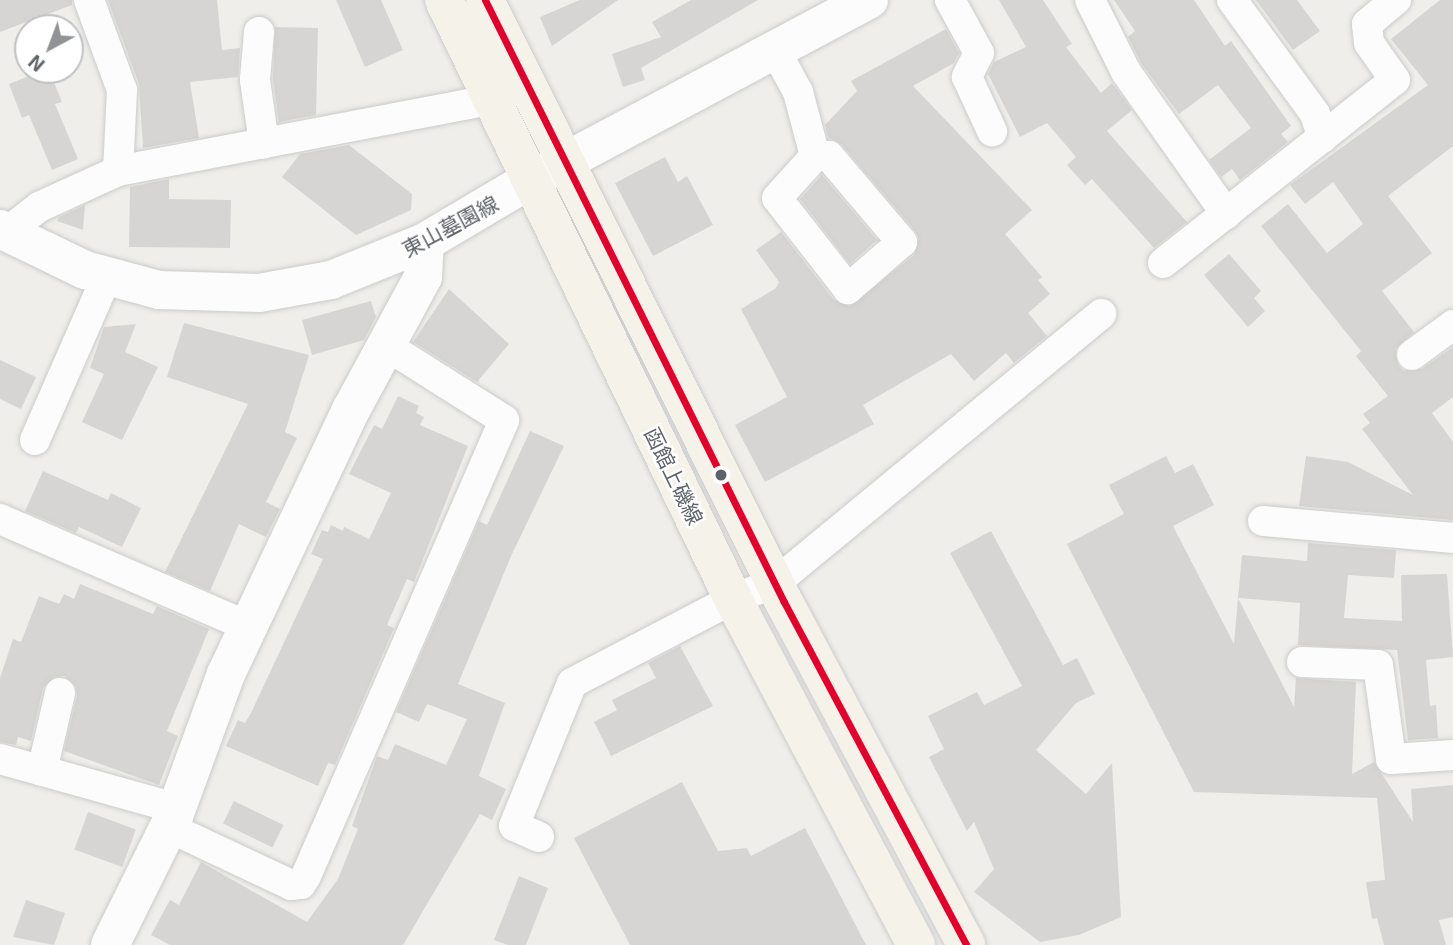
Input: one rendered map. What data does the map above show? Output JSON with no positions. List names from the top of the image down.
{
  "streets": {
    "main road": ["函館上磯線"],
    "street": ["東山墓園線"]
  },
  "crossings": [
    ["東山墓園線", "函館上磯線"]
  ],
  "north": "bottom left"
}
